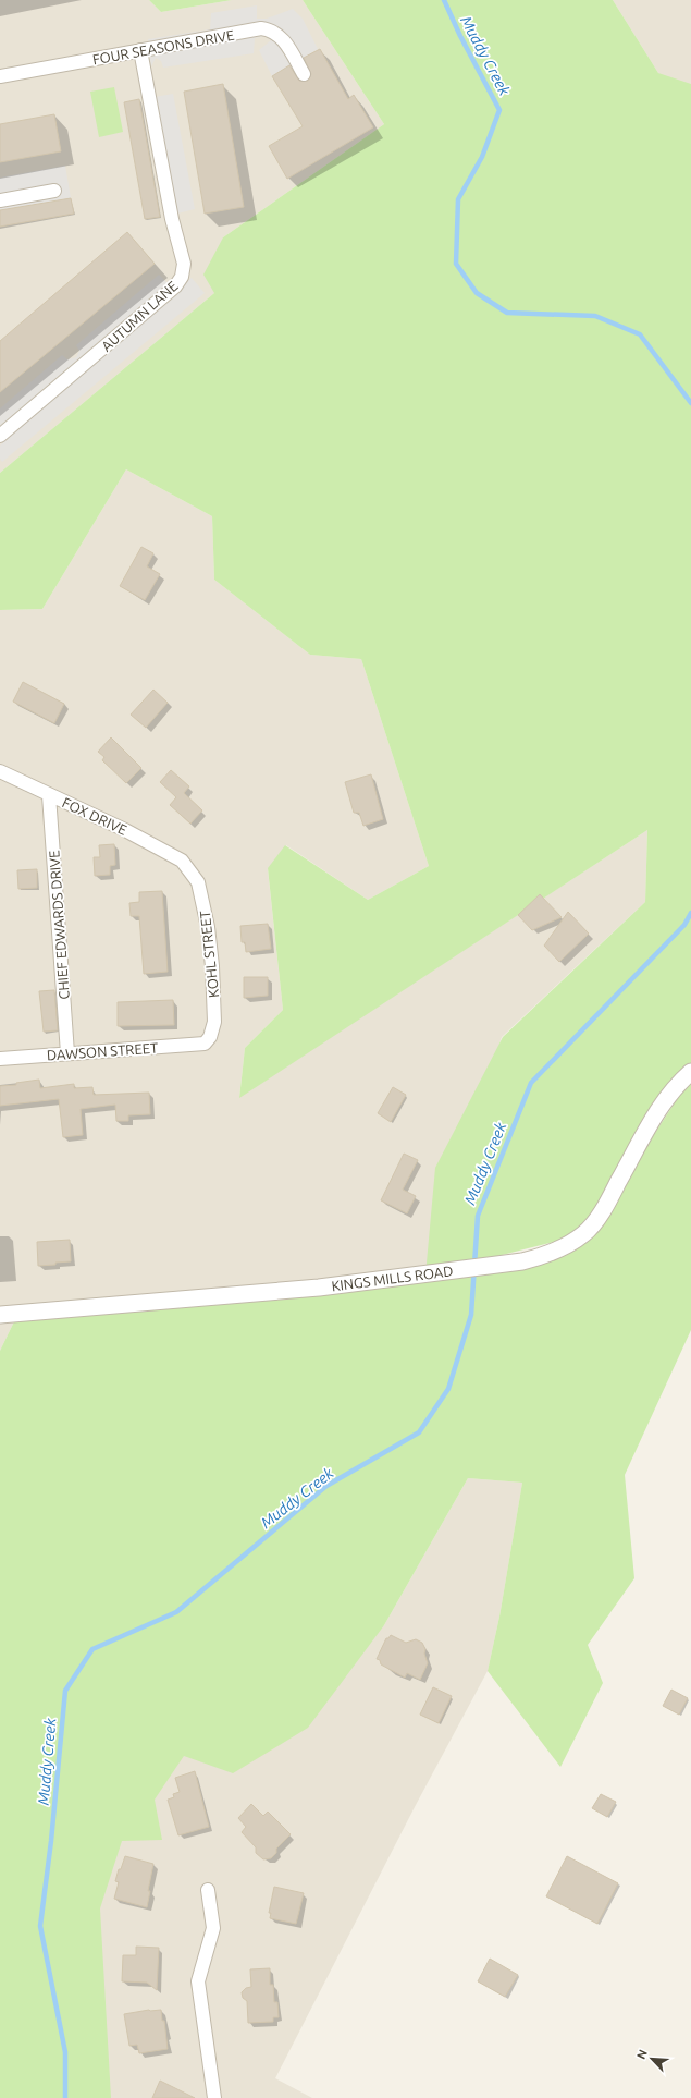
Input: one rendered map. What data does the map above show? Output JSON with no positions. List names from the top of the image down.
{
  "streets": {
    "street": [
      "FOUR SEASONS DRIVE",
      "AUTUMN LANE",
      "FOX DRIVE",
      "CHIEF EDWARDS DRIVE",
      "KOHL STREET",
      "DAWSON STREET",
      "KINGS MILLS ROAD"
    ]
  },
  "crossings": [
    ["FOUR SEASONS DRIVE", "AUTUMN LANE"],
    ["FOX DRIVE", "CHIEF EDWARDS DRIVE"],
    ["FOX DRIVE", "KOHL STREET"],
    ["CHIEF EDWARDS DRIVE", "DAWSON STREET"],
    ["KOHL STREET", "DAWSON STREET"]
  ],
  "water": ["Muddy Creek"],
  "north": "top left"
}
